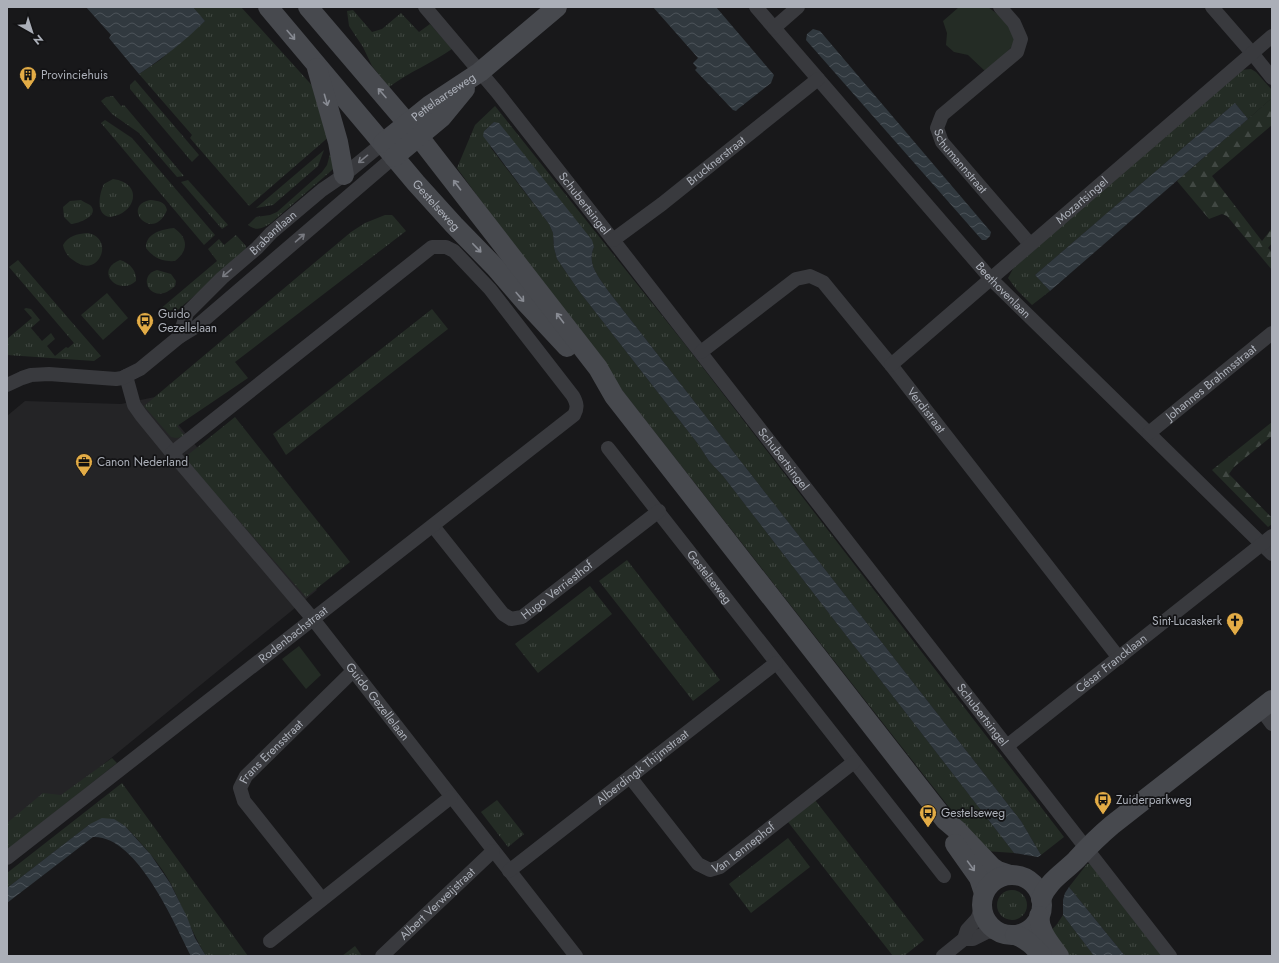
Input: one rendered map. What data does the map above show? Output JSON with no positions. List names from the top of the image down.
{
  "streets": {
    "main road": ["Pettelaarseweg", "Gestelseweg"],
    "street": [
      "Brucknerstraat",
      "Schumannstraat",
      "Mozartsingel",
      "Schubertsingel",
      "Brabantlaan",
      "Beethovenlaan",
      "Johannes Brahmsstraat",
      "Verdistraat",
      "Hugo Verriesthof",
      "Rodenbachstraat",
      "César Francklaan",
      "Guido Gezellelaan",
      "Frans Erensstraat",
      "Alberdingk Thijmstraat",
      "Van Lennephof",
      "Albert Verweijstraat"
    ]
  },
  "crossings": [
    ["Pettelaarseweg", "Schubertsingel"],
    ["Pettelaarseweg", "Gestelseweg"],
    ["Pettelaarseweg", "Brabantlaan"],
    ["Brucknerstraat", "Schubertsingel"],
    ["Brucknerstraat", "Beethovenlaan"],
    ["Schumannstraat", "Mozartsingel"],
    ["Mozartsingel", "Beethovenlaan"],
    ["Mozartsingel", "Verdistraat"],
    ["Schubertsingel", "Verdistraat"],
    ["Schubertsingel", "César Francklaan"],
    ["Gestelseweg", "Brabantlaan"],
    ["Gestelseweg", "Hugo Verriesthof"],
    ["Gestelseweg", "Rodenbachstraat"],
    ["Gestelseweg", "Guido Gezellelaan"],
    ["Gestelseweg", "Alberdingk Thijmstraat"],
    ["Gestelseweg", "Van Lennephof"],
    ["Brabantlaan", "Guido Gezellelaan"],
    ["Beethovenlaan", "Johannes Brahmsstraat"],
    ["Beethovenlaan", "César Francklaan"],
    ["Verdistraat", "César Francklaan"],
    ["Hugo Verriesthof", "Rodenbachstraat"],
    ["Rodenbachstraat", "Guido Gezellelaan"],
    ["Guido Gezellelaan", "Frans Erensstraat"],
    ["Guido Gezellelaan", "Alberdingk Thijmstraat"],
    ["Guido Gezellelaan", "Albert Verweijstraat"],
    ["Alberdingk Thijmstraat", "Van Lennephof"]
  ],
  "places": {
    "building": ["Provinciehuis"],
    "bus stop": ["Guido Gezellelaan", "Zuiderparkweg", "Gestelseweg"],
    "office": ["Canon Nederland"],
    "church": ["Sint-Lucaskerk"]
  },
  "north": "bottom right"
}
